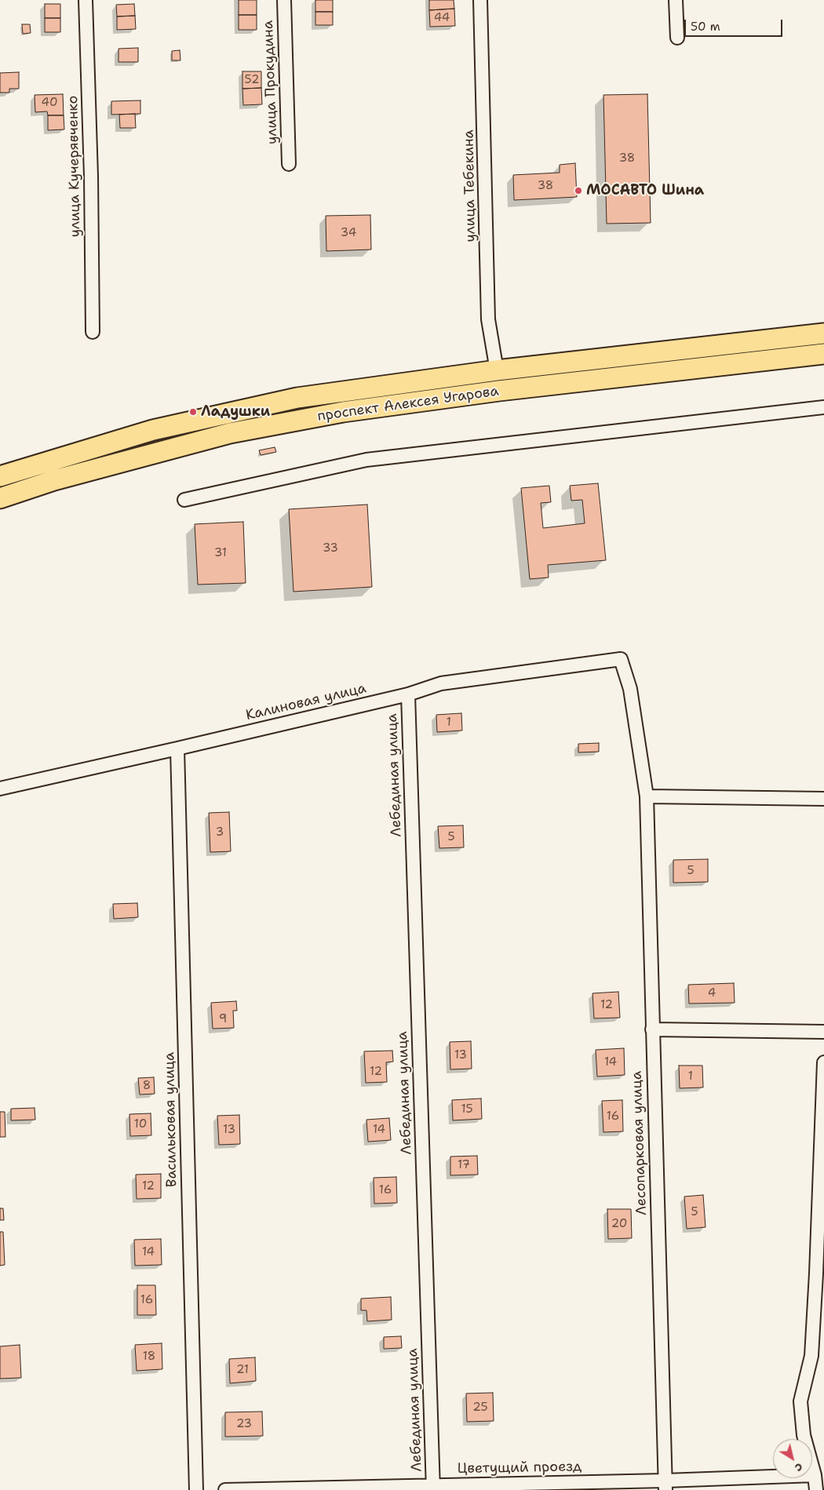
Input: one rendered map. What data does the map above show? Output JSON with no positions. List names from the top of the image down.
{
  "streets": {
    "main road": ["проспект Алексея Угарова"],
    "street": [
      "улица Прокудина",
      "улица Кучерявченко",
      "улица Тебекина",
      "Калиновая улица",
      "Лебединая улица",
      "Васильковая улица",
      "Лесопарковая улица",
      "Цветущий проезд"
    ]
  },
  "crossings": [
    ["улица Тебекина", "проспект Алексея Угарова"],
    ["Калиновая улица", "Лебединая улица"],
    ["Калиновая улица", "Васильковая улица"],
    ["Калиновая улица", "Лесопарковая улица"],
    ["Лебединая улица", "Цветущий проезд"],
    ["Лесопарковая улица", "Цветущий проезд"]
  ],
  "places": ["МОСАВТО Шина", "Ладушки"],
  "house_numbers": [
    "44",
    "52",
    "40",
    "38",
    "38",
    "34",
    "33",
    "31",
    "1",
    "3",
    "5",
    "5",
    "4",
    "12",
    "9",
    "13",
    "14",
    "12",
    "1",
    "8",
    "15",
    "16",
    "10",
    "13",
    "14",
    "17",
    "12",
    "16",
    "5",
    "20",
    "14",
    "16",
    "18",
    "21",
    "25",
    "23"
  ],
  "scale_bar": "50 m",
  "north": "bottom right"
}
